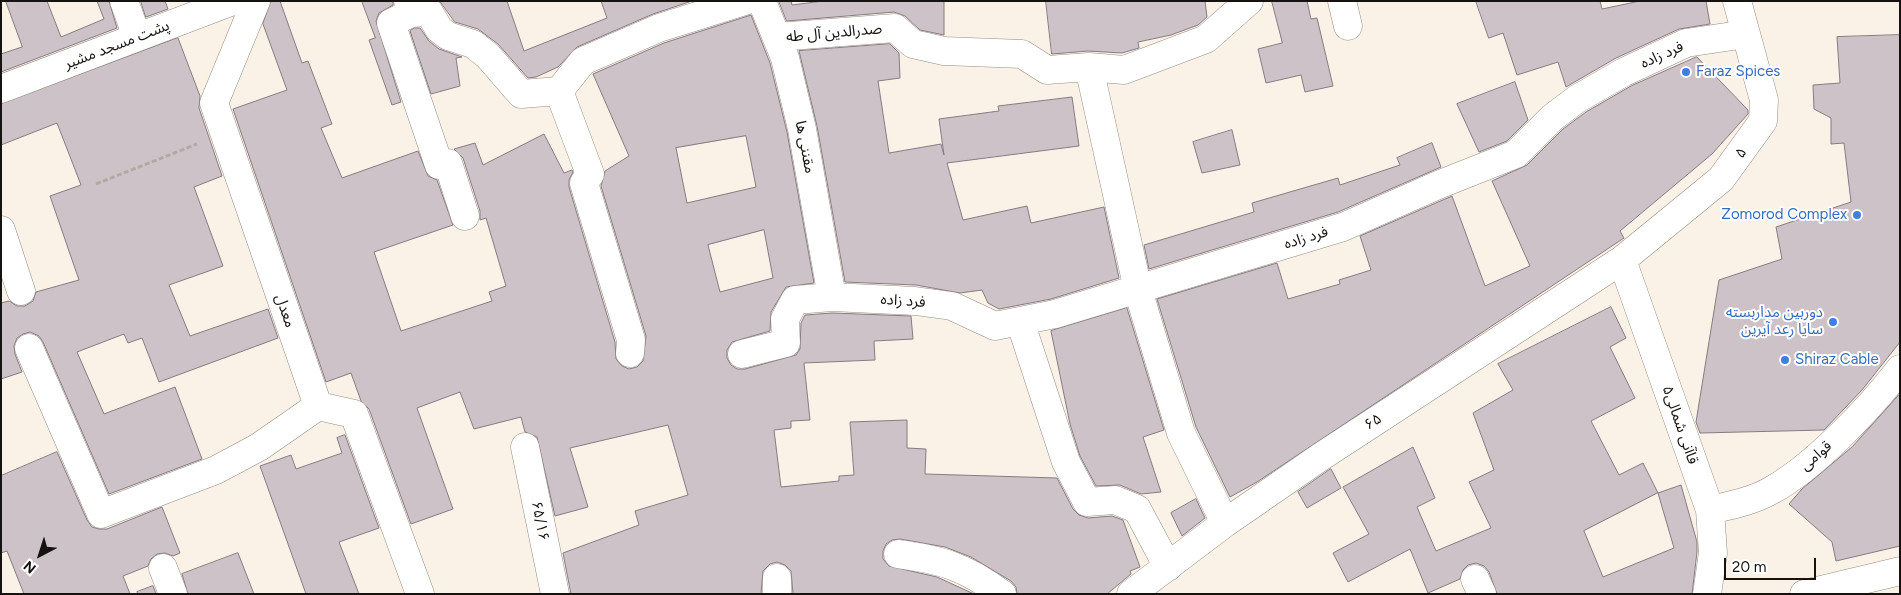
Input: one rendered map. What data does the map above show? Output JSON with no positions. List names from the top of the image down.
{
  "streets": {
    "street": [
      "صدرالدین آل طه",
      "پشت مسجد مشیر",
      "فرد زاده",
      "مقننی ها",
      "۵",
      "معدل",
      "۶۵",
      "قاآنی شمالی۵",
      "قوامی",
      "۶۵/۱۶"
    ]
  },
  "crossings": [
    ["صدرالدین آل طه", "مقننی ها"],
    ["فرد زاده", "مقننی ها"],
    ["فرد زاده", "۵"],
    ["۵", "۶۵"],
    ["۵", "قاآنی شمالی۵"],
    ["۶۵", "قاآنی شمالی۵"],
    ["قاآنی شمالی۵", "قوامی"]
  ],
  "places": [
    "Faraz Spices",
    "Zomorod Complex",
    "دوربین مداربسته سایا رعد آیرین",
    "Shiraz Cable"
  ],
  "scale_bar": "20 m",
  "north": "bottom left"
}
